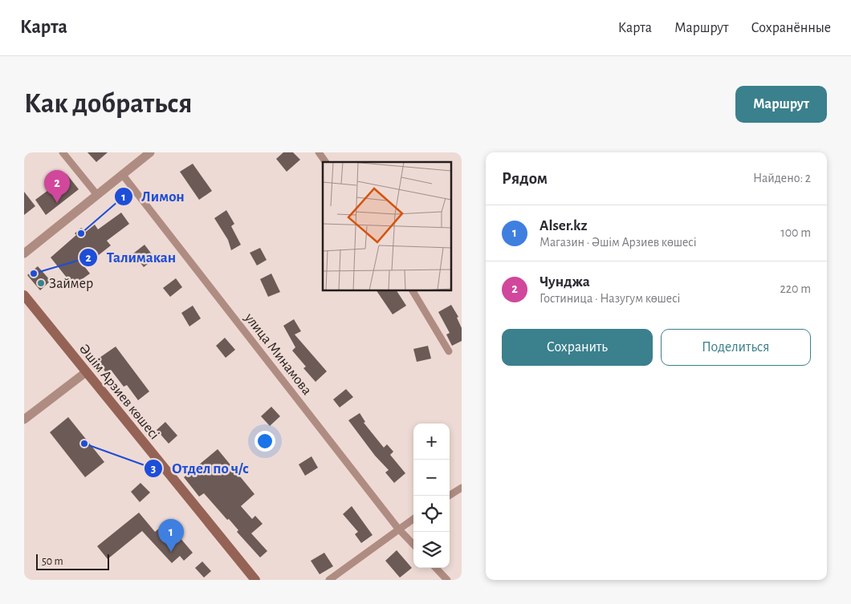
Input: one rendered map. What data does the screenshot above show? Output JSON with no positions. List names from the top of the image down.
{
  "streets": {
    "main road": ["Әшім Арзиев көшесі"],
    "street": ["улица Минамова"]
  },
  "places": [
    "Лимон",
    "Талимакан",
    "Займер",
    "Отдел по ч/с"
  ],
  "scale_bar": "50 m",
  "page": {
    "header": "Карта",
    "nav": ["Карта", "Маршрут", "Сохранённые"],
    "buttons": [
      "Маршрут",
      ["Сохранить", "Поделиться"]
    ],
    "title": "Как добраться",
    "heading": ["Рядом", "Найдено: 2"],
    "pins": ["2", "1"],
    "list": [
      {
        "mark": "1",
        "name": "Alser.kz",
        "note": "Магазин · Әшім Арзиев көшесі",
        "value": "100 m"
      },
      {
        "mark": "2",
        "name": "Чунджа",
        "note": "Гостиница · Назугум көшесі",
        "value": "220 m"
      }
    ],
    "map_buttons": ["+", "−"],
    "scale": "50 m"
  }
}
